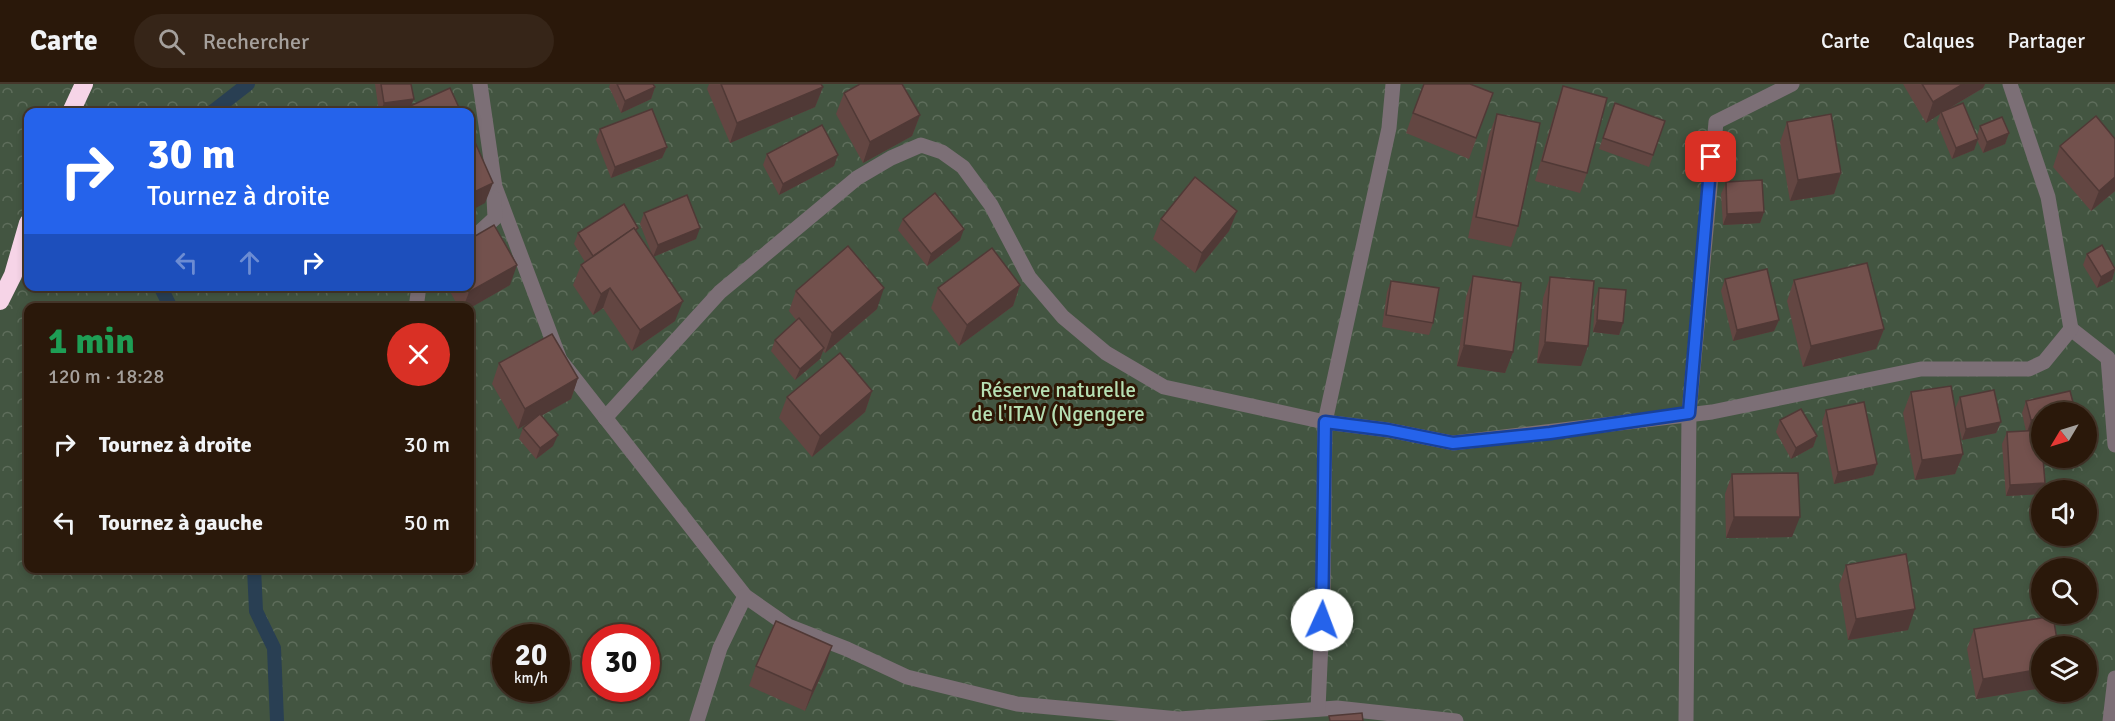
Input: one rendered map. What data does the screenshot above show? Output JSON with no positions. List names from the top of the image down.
{
  "parks": ["Réserve naturelle de l'ITAV (Ngengere"],
  "north": "bottom left",
  "page": {
    "header": "Carte",
    "search": "Rechercher",
    "nav": ["Carte", "Calques", "Partager"],
    "turn": ["30 m", "Tournez à droite"],
    "heading": ["1 min", "120 m · 18:28"],
    "list": [
      {
        "name": "Tournez à droite",
        "value": "30 m"
      },
      {
        "name": "Tournez à gauche",
        "value": "50 m"
      }
    ],
    "speed": "20 km/h",
    "limit": "30"
  }
}
